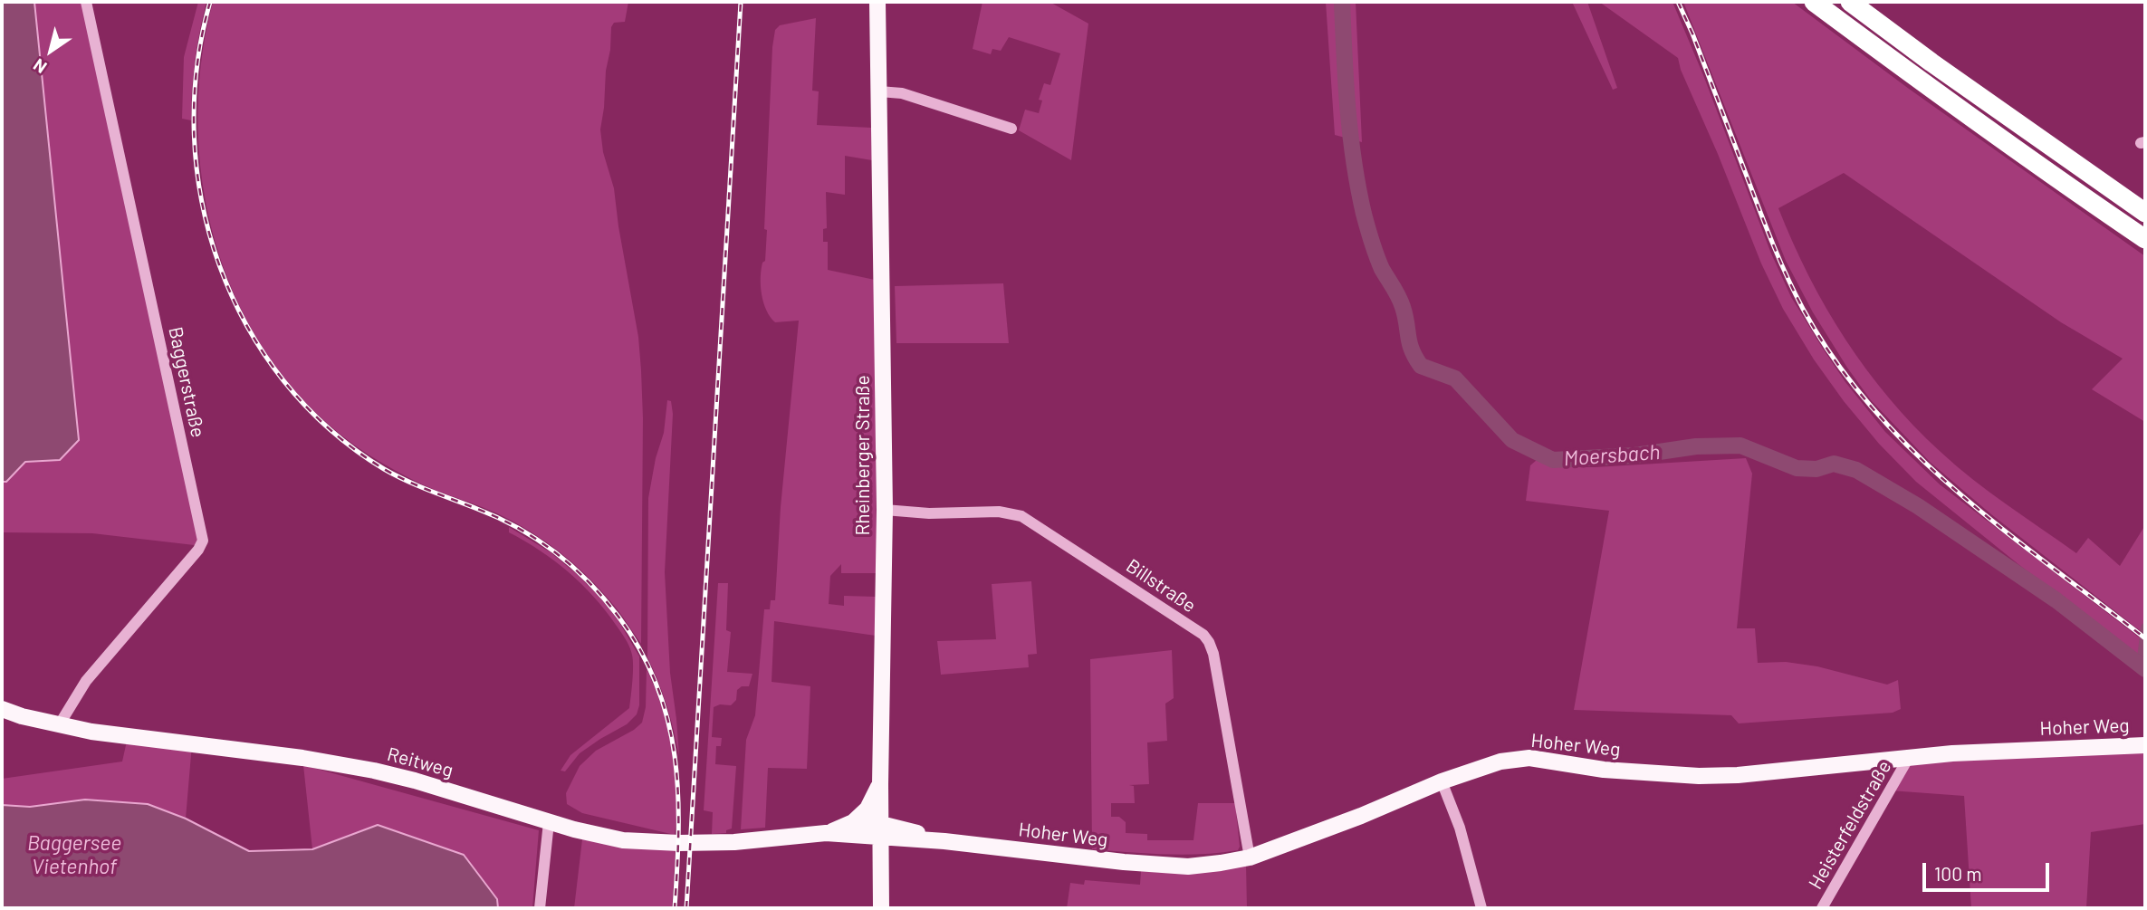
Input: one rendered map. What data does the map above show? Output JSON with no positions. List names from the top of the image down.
{
  "streets": {
    "main road": ["Rheinberger Straße", "Hoher Weg", "Reitweg"],
    "street": ["Baggerstraße", "Billstraße", "Heisterfeldstraße"]
  },
  "crossings": [
    ["Baggerstraße", "Reitweg"],
    ["Rheinberger Straße", "Billstraße"],
    ["Rheinberger Straße", "Hoher Weg"],
    ["Rheinberger Straße", "Reitweg"],
    ["Billstraße", "Hoher Weg"],
    ["Hoher Weg", "Reitweg"],
    ["Hoher Weg", "Heisterfeldstraße"]
  ],
  "water": ["Moersbach", "Baggersee Vietenhof"],
  "scale_bar": "100 m",
  "north": "bottom left"
}
